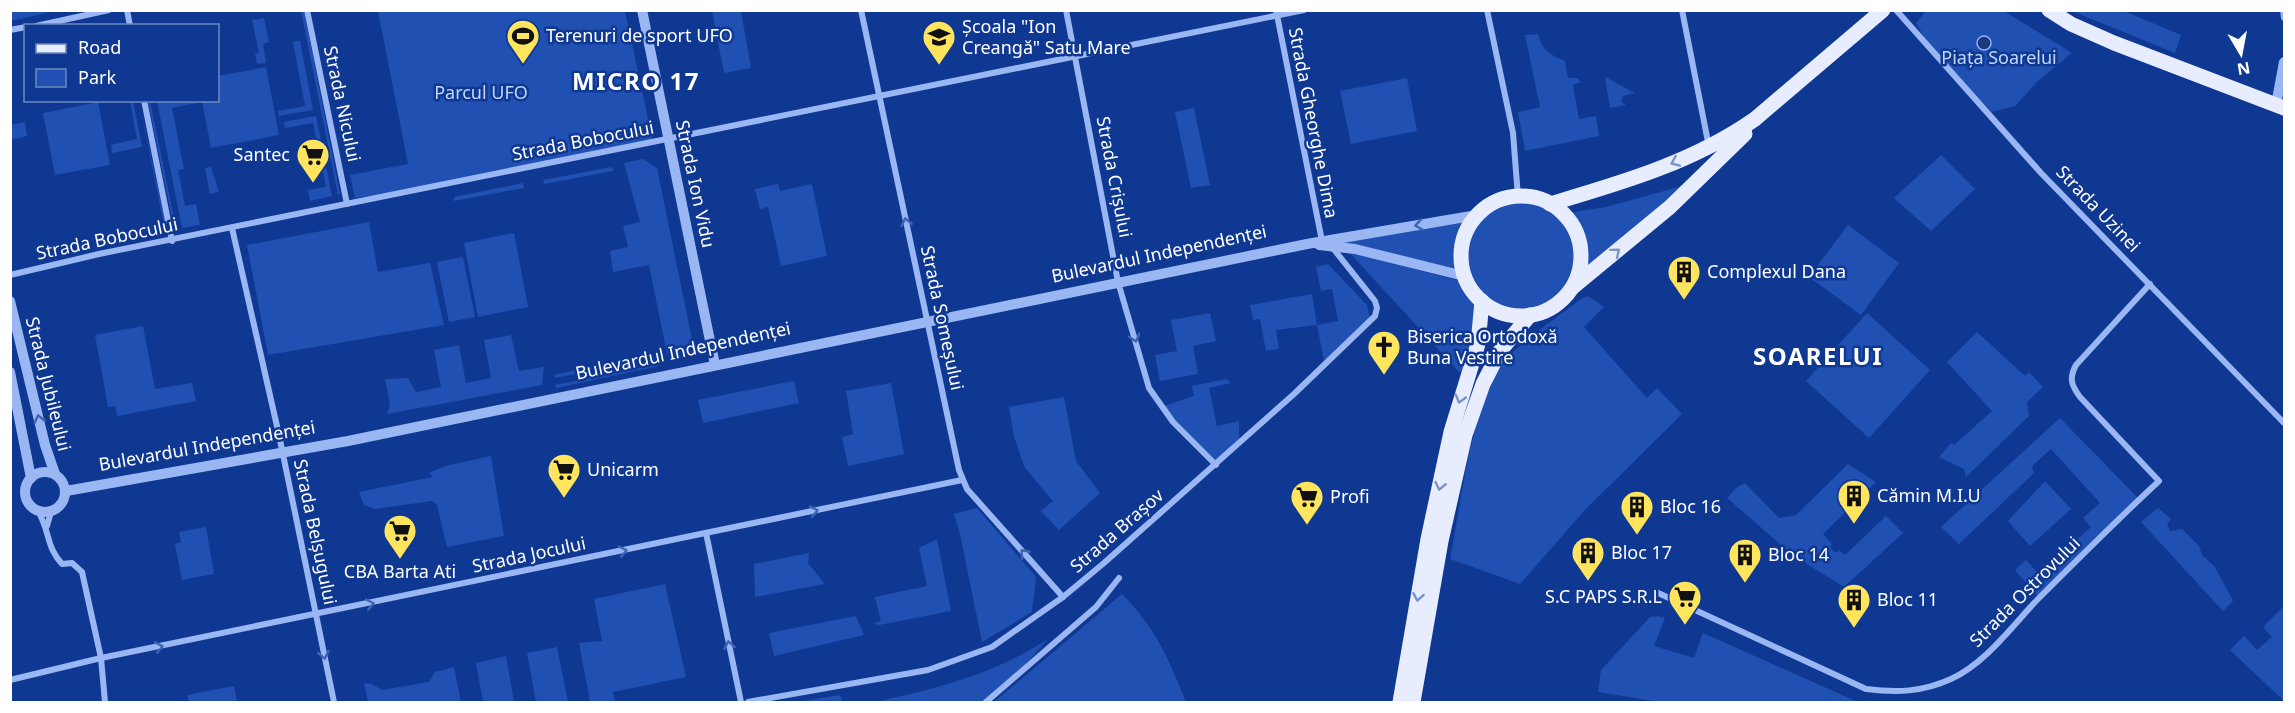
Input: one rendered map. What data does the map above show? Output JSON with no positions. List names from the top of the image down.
{
  "streets": {
    "main road": ["Bulevardul Independenței"],
    "street": [
      "Strada Nicului",
      "Strada Gheorghe Dima",
      "Strada Bobocului",
      "Strada Crișului",
      "Strada Ion Vidu",
      "Strada Uzinei",
      "Strada Someșului",
      "Strada Jubileului",
      "Strada Brașov",
      "Strada Belșugului",
      "Strada Jocului",
      "Strada Ostrovului"
    ]
  },
  "crossings": [
    ["Strada Nicului", "Strada Bobocului"],
    ["Strada Gheorghe Dima", "Strada Bobocului"],
    ["Strada Gheorghe Dima", "Bulevardul Independenței"],
    ["Strada Gheorghe Dima", "Strada Brașov"],
    ["Strada Bobocului", "Strada Crișului"],
    ["Strada Bobocului", "Strada Ion Vidu"],
    ["Strada Bobocului", "Strada Someșului"],
    ["Strada Bobocului", "Strada Belșugului"],
    ["Strada Crișului", "Bulevardul Independenței"],
    ["Strada Crișului", "Strada Brașov"],
    ["Strada Ion Vidu", "Bulevardul Independenței"],
    ["Strada Uzinei", "Strada Ostrovului"],
    ["Bulevardul Independenței", "Strada Someșului"],
    ["Bulevardul Independenței", "Strada Jubileului"],
    ["Bulevardul Independenței", "Strada Brașov"],
    ["Bulevardul Independenței", "Strada Belșugului"],
    ["Strada Someșului", "Strada Brașov"],
    ["Strada Someșului", "Strada Jocului"],
    ["Strada Belșugului", "Strada Jocului"]
  ],
  "one_way": ["Strada Crișului", "Strada Someșului", "Strada Jocului"],
  "districts": ["MICRO 17", "SOARELUI"],
  "parks": ["Piața Soarelui", "Parcul UFO"],
  "places": {
    "sports": ["Terenuri de sport UFO"],
    "school or university": ["Școala \"Ion Creangă\" Satu Mare"],
    "supermarket": [
      "Santec",
      "Unicarm",
      "Profi",
      "CBA Barta Ati",
      "S.C PAPS S.R.L"
    ],
    "building": [
      "Complexul Dana",
      "Cămin M.I.U",
      "Bloc 16",
      "Bloc 17",
      "Bloc 14",
      "Bloc 11"
    ],
    "church": ["Biserica Ortodoxă Buna Vestire"]
  },
  "legend": ["Road", "Park"],
  "north": "bottom"
}
